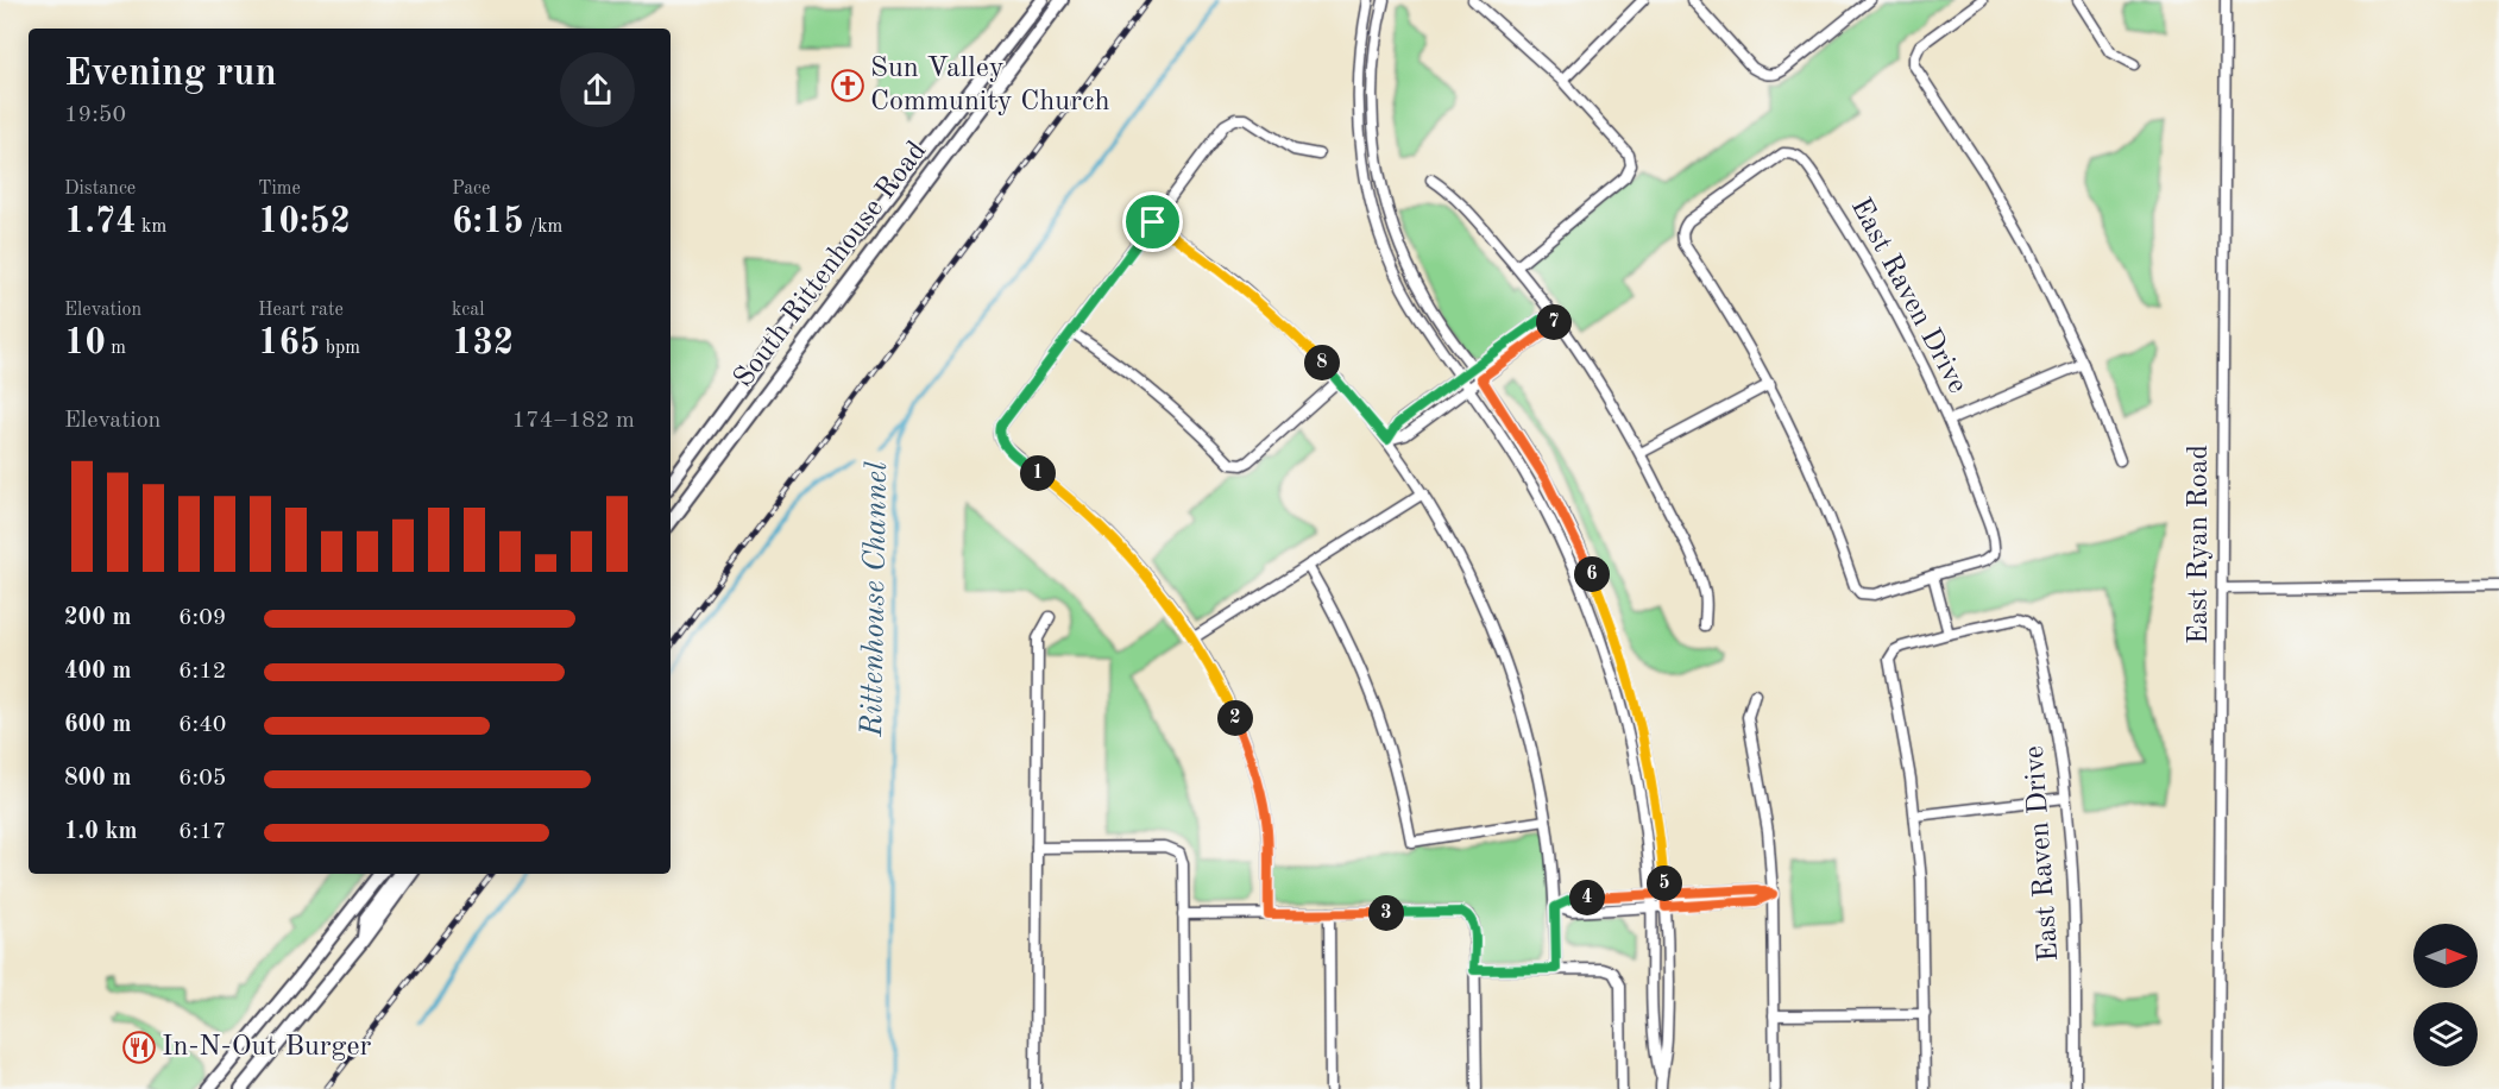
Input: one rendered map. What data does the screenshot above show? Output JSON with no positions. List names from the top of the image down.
{
  "streets": {
    "main road": ["South Rittenhouse Road"],
    "street": ["East Raven Drive", "East Ryan Road"]
  },
  "water": ["Rittenhouse Channel"],
  "places": {
    "church": ["Sun Valley Community Church"],
    "restaurant": ["In-N-Out Burger"]
  },
  "north": "right",
  "page": {
    "heading": ["Evening run", "19:50"],
    "stats": [
      ["Distance", "1.74 km"],
      ["Time", "10:52"],
      ["Pace", "6:15 /km"],
      ["Elevation", "10 m"],
      ["Heart rate", "165 bpm"],
      ["kcal", "132"]
    ],
    "pins": [
      "7",
      "8",
      "1",
      "6",
      "2",
      "5",
      "4",
      "3"
    ],
    "chart": ["Elevation", "174–182 m"],
    "list": [
      {
        "name": "200 m",
        "note": "6:09"
      },
      {
        "name": "400 m",
        "note": "6:12"
      },
      {
        "name": "600 m",
        "note": "6:40"
      },
      {
        "name": "800 m",
        "note": "6:05"
      },
      {
        "name": "1.0 km",
        "note": "6:17"
      }
    ]
  }
}
